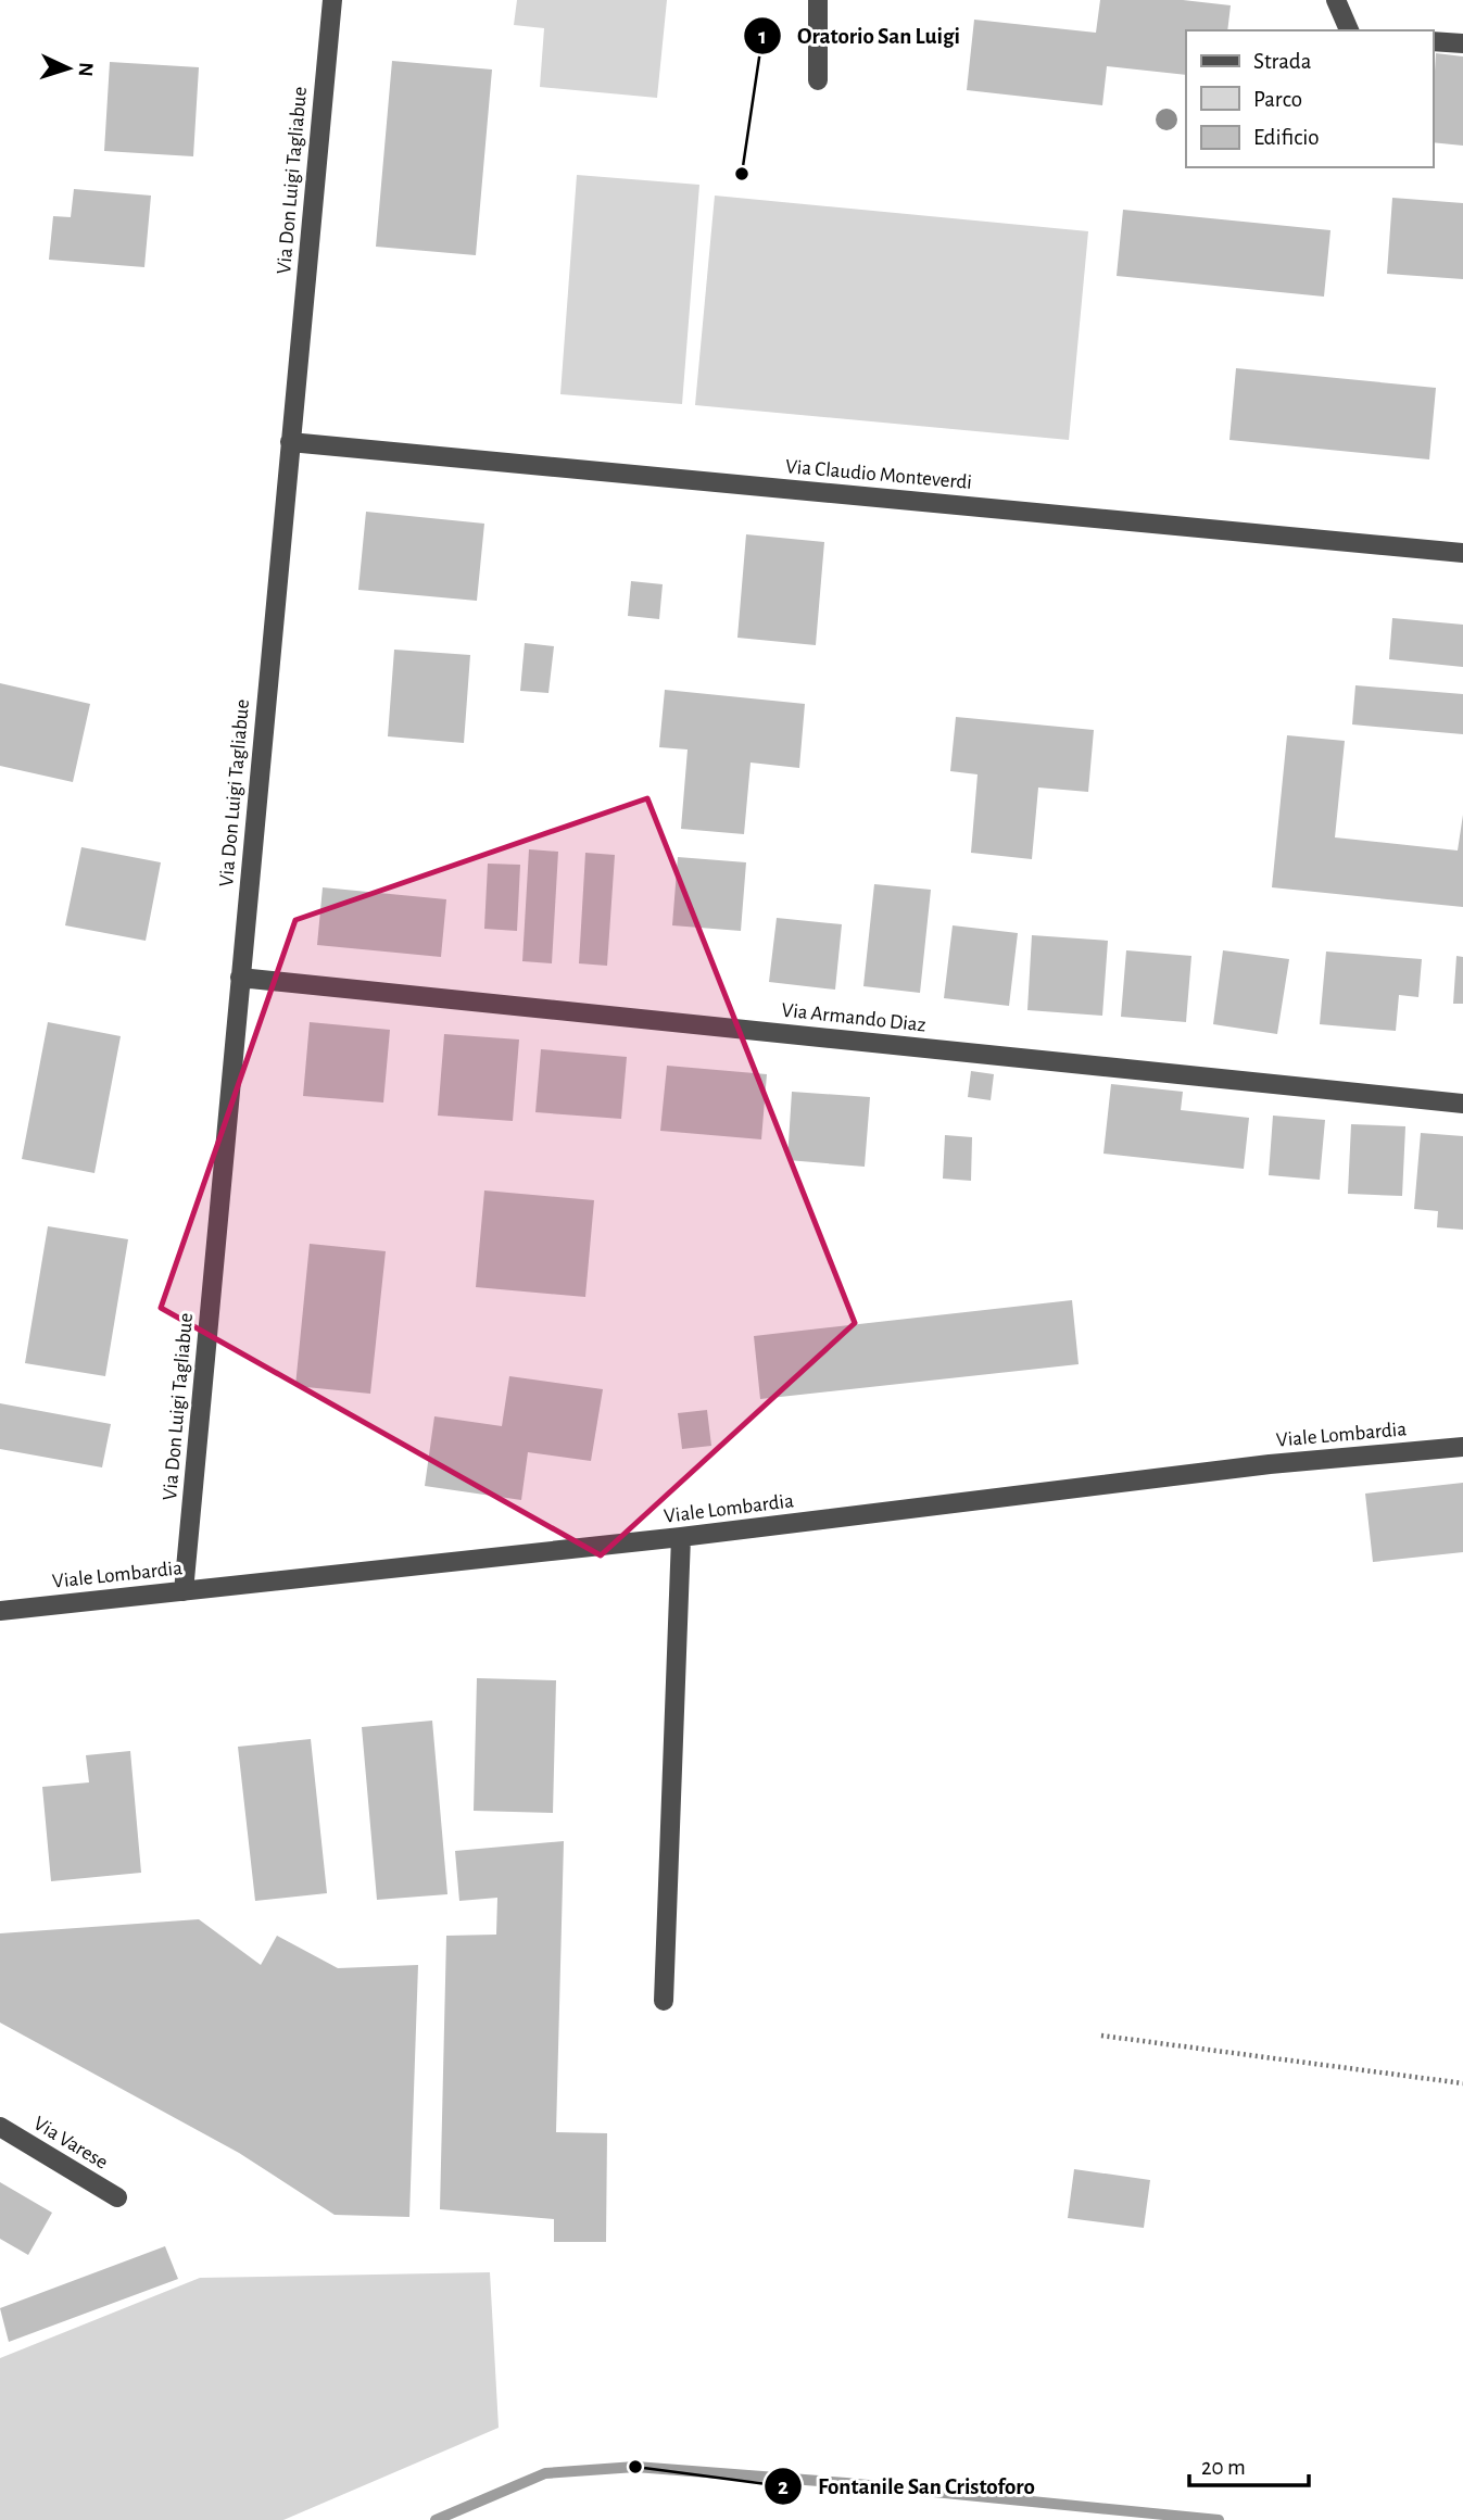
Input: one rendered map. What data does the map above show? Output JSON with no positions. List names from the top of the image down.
{
  "streets": {
    "street": [
      "Via Don Luigi Tagliabue",
      "Via Claudio Monteverdi",
      "Via Armando Diaz",
      "Viale Lombardia",
      "Via Varese"
    ]
  },
  "crossings": [
    ["Via Don Luigi Tagliabue", "Via Claudio Monteverdi"],
    ["Via Don Luigi Tagliabue", "Via Armando Diaz"],
    ["Via Don Luigi Tagliabue", "Viale Lombardia"]
  ],
  "places": ["Oratorio San Luigi", "Fontanile San Cristoforo"],
  "legend": ["Strada", "Parco", "Edificio"],
  "scale_bar": "20 m",
  "north": "right"
}
